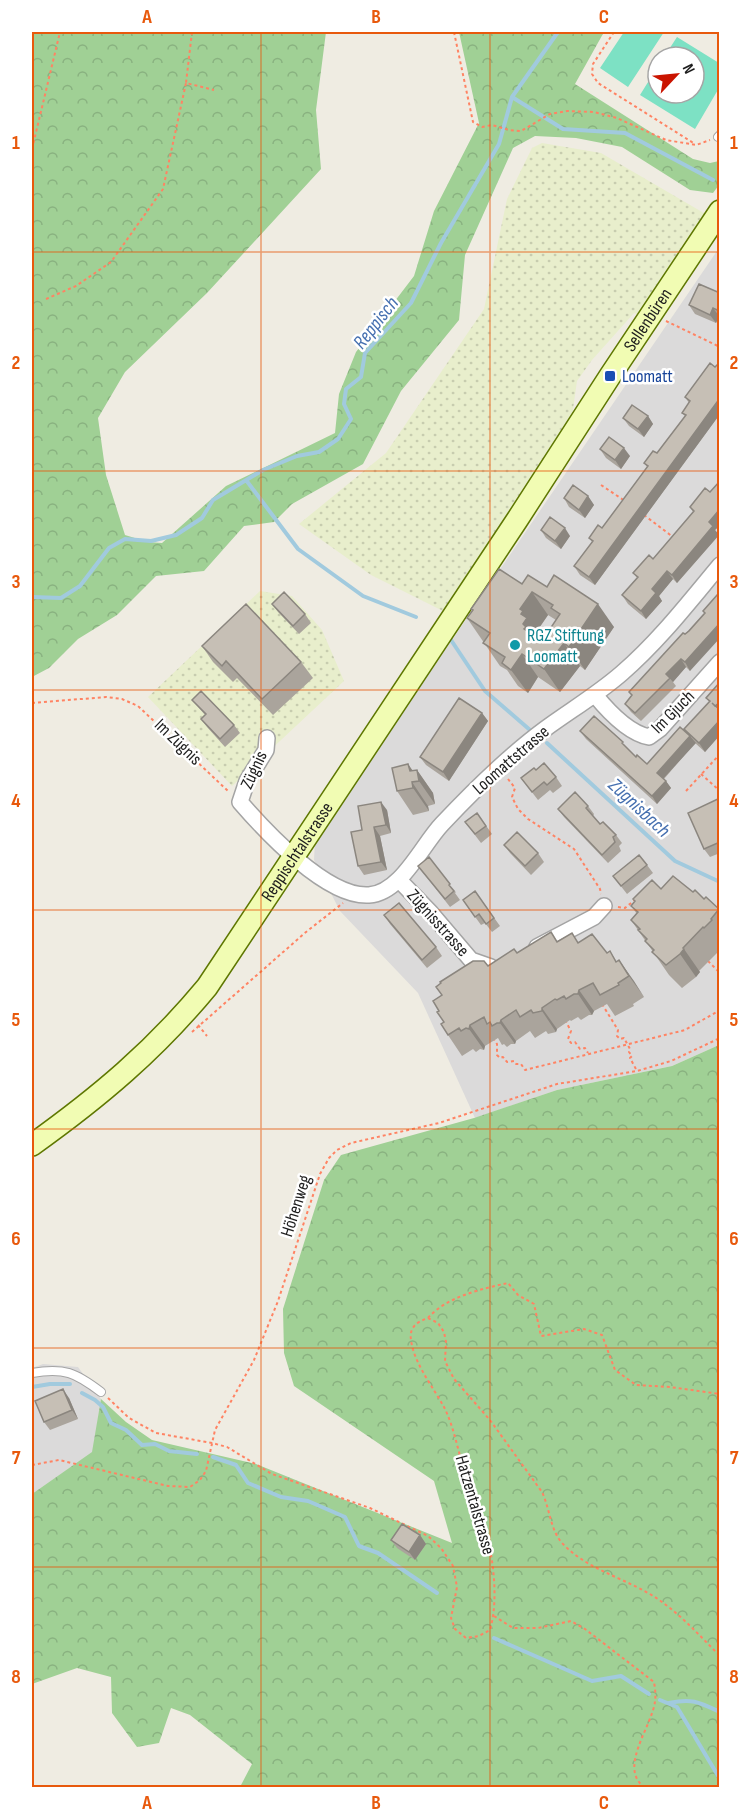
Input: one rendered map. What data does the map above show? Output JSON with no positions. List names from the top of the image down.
{
  "streets": {
    "main road": ["Sellenbüren", "Reppischtalstrasse"],
    "street": [
      "Im Gjuch",
      "Loomattstrasse",
      "Zügnis",
      "Zügnisstrasse"
    ],
    "path": ["Im Zügnis", "Höhenweg", "Hatzentalstrasse"]
  },
  "crossings": [
    ["Sellenbüren", "Reppischtalstrasse"],
    ["Im Gjuch", "Loomattstrasse"],
    ["Im Zügnis", "Zügnis"],
    ["Loomattstrasse", "Reppischtalstrasse"],
    ["Loomattstrasse", "Zügnisstrasse"]
  ],
  "water": ["Reppisch", "Zügnisbach"],
  "places": {
    "transit": ["Loomatt"],
    "other": ["RGZ Stiftung Loomatt"]
  },
  "north": "top right",
  "grid": {
    "columns": ["A", "B", "C"],
    "rows": [
      "1",
      "2",
      "3",
      "4",
      "5",
      "6",
      "7",
      "8"
    ]
  }
}
